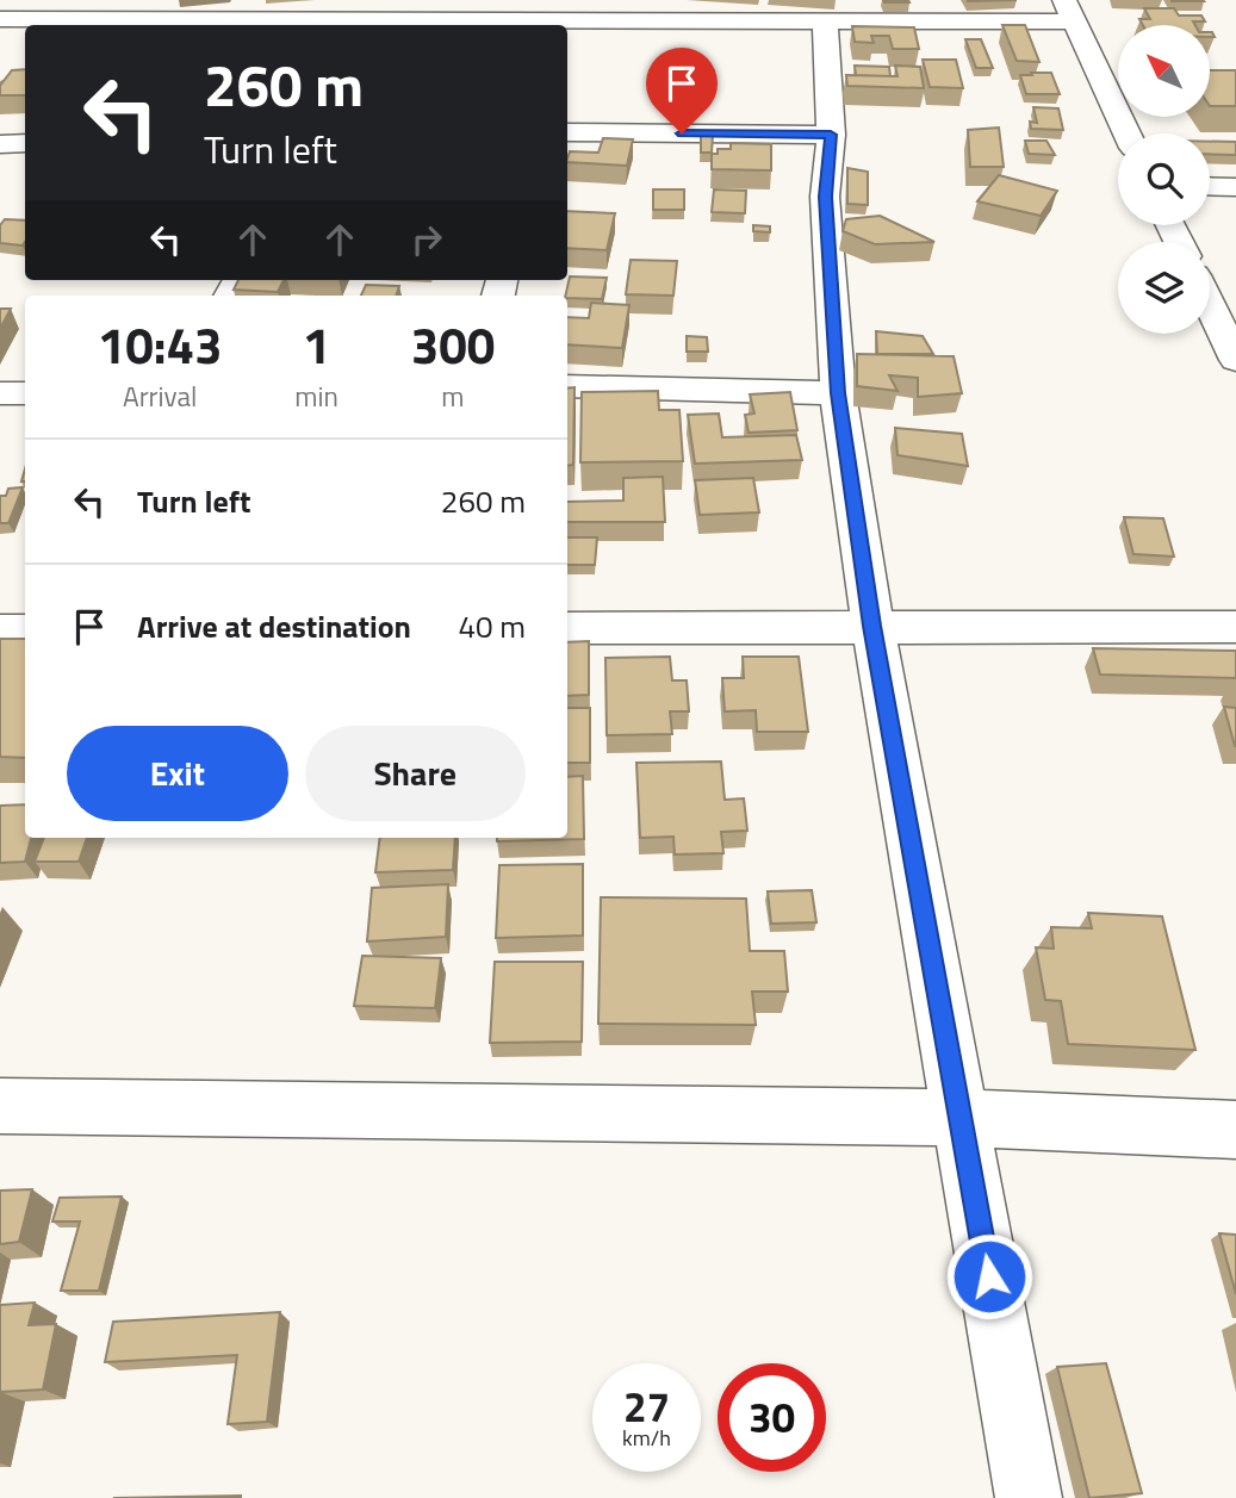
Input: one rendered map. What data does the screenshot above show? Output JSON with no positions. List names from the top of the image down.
{
  "north": "top left",
  "page": {
    "turn": ["260 m", "Turn left"],
    "eta": [
      "10:43",
      "Arrival",
      "1",
      "min",
      "300",
      "m"
    ],
    "list": [
      {
        "name": "Turn left",
        "value": "260 m"
      },
      {
        "name": "Arrive at destination",
        "value": "40 m"
      }
    ],
    "buttons": ["Exit", "Share"],
    "speed": "27 km/h",
    "limit": "30"
  }
}
